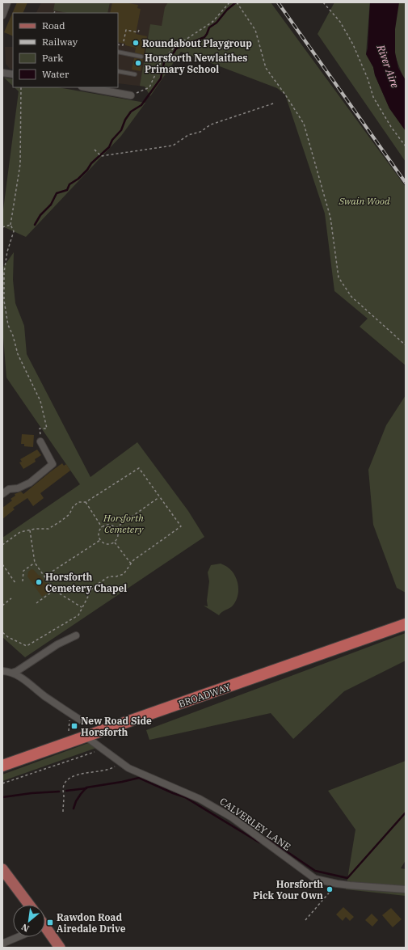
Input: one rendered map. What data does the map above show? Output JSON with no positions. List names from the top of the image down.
{
  "streets": {
    "highway": ["BROADWAY"],
    "street": ["CALVERLEY LANE"]
  },
  "crossings": [
    ["BROADWAY", "CALVERLEY LANE"]
  ],
  "water": ["River Aire"],
  "parks": ["Swain Wood", "Horsforth Cemetery"],
  "places": {
    "other": [
      "Roundabout Playgroup",
      "Horsforth Newlaithes Primary School",
      "Horsforth Cemetery Chapel",
      "Horsforth Pick Your Own"
    ],
    "transit": ["New Road Side Horsforth", "Rawdon Road Airedale Drive"]
  },
  "legend": [
    "Road",
    "Railway",
    "Park",
    "Water"
  ],
  "north": "bottom left"
}
